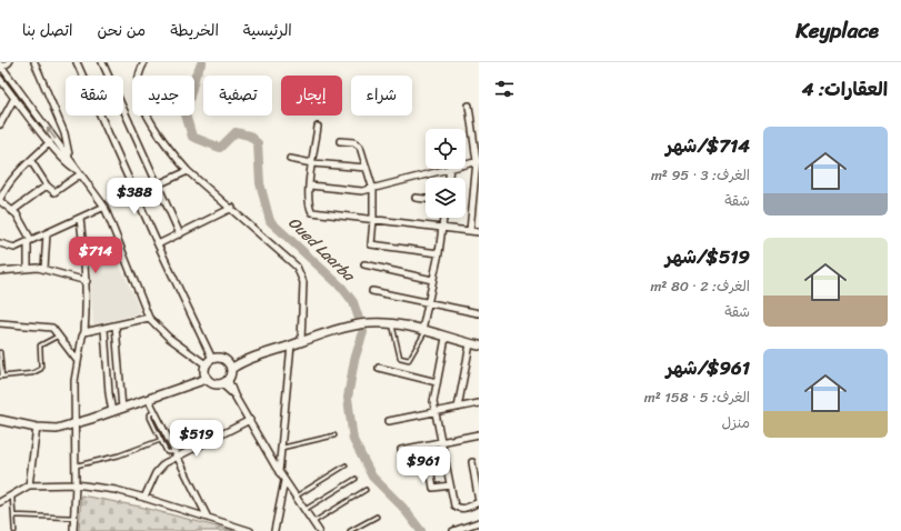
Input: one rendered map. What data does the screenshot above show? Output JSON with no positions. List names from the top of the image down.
{
  "water": ["Oued Laarba"],
  "page": {
    "header": "Keyplace",
    "nav": [
      "الرئيسية",
      "الخريطة",
      "من نحن",
      "اتصل بنا"
    ],
    "heading": "العقارات: 4",
    "chip": [
      "شراء",
      "إيجار",
      "تصفية",
      "جديد",
      "شقة"
    ],
    "list": [
      {
        "name": "$714/شهر",
        "note": "الغرف: 3 · 95 m² · شقة"
      },
      {
        "name": "$519/شهر",
        "note": "الغرف: 2 · 80 m² · شقة"
      },
      {
        "name": "$961/شهر",
        "note": "الغرف: 5 · 158 m² · منزل"
      }
    ],
    "price": [
      "$388",
      "$714",
      "$519",
      "$961"
    ]
  }
}
